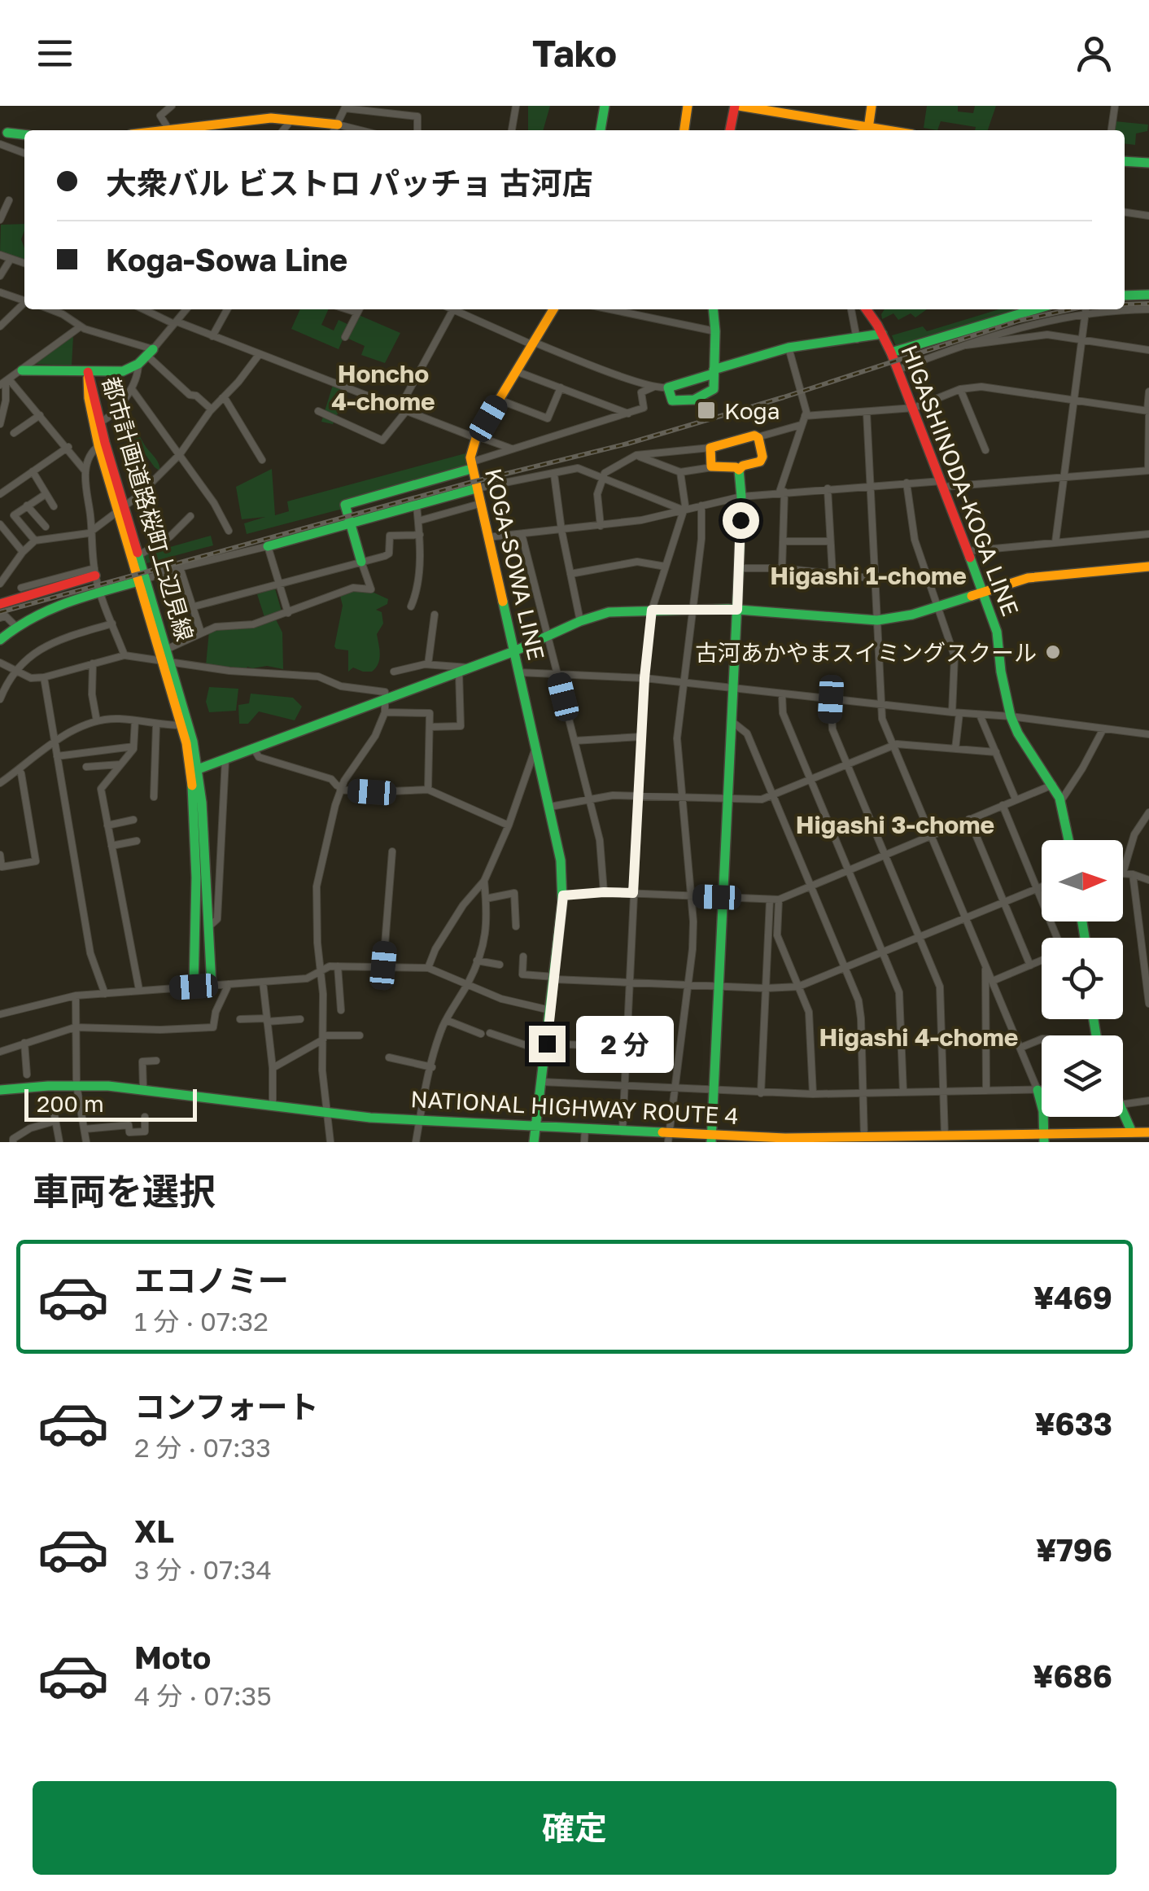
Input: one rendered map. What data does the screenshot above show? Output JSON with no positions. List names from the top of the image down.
{
  "streets": {
    "main road": [
      "HIGASHINODA-KOGA LINE",
      "都市計画道路桜町上辺見線",
      "KOGA-SOWA LINE",
      "NATIONAL HIGHWAY ROUTE 4"
    ]
  },
  "crossings": [
    ["KOGA-SOWA LINE", "NATIONAL HIGHWAY ROUTE 4"]
  ],
  "districts": [
    "Honcho 4-chome",
    "Higashi 1-chome",
    "Higashi 3-chome",
    "Higashi 4-chome"
  ],
  "places": {
    "transit": ["Koga"],
    "other": ["古河あかやまスイミングスクール"]
  },
  "scale_bar": "200 m",
  "north": "right",
  "page": {
    "header": "Tako",
    "banner": ["大衆バル ビストロ パッチョ 古河店", "Koga-Sowa Line"],
    "bubble": "2 分",
    "scale": "200 m",
    "heading": "車両を選択",
    "list": [
      {
        "name": "エコノミー",
        "note": "1 分 · 07:32",
        "value": "¥469"
      },
      {
        "name": "コンフォート",
        "note": "2 分 · 07:33",
        "value": "¥633"
      },
      {
        "name": "XL",
        "note": "3 分 · 07:34",
        "value": "¥796"
      },
      {
        "name": "Moto",
        "note": "4 分 · 07:35",
        "value": "¥686"
      }
    ],
    "buttons": "確定"
  }
}
